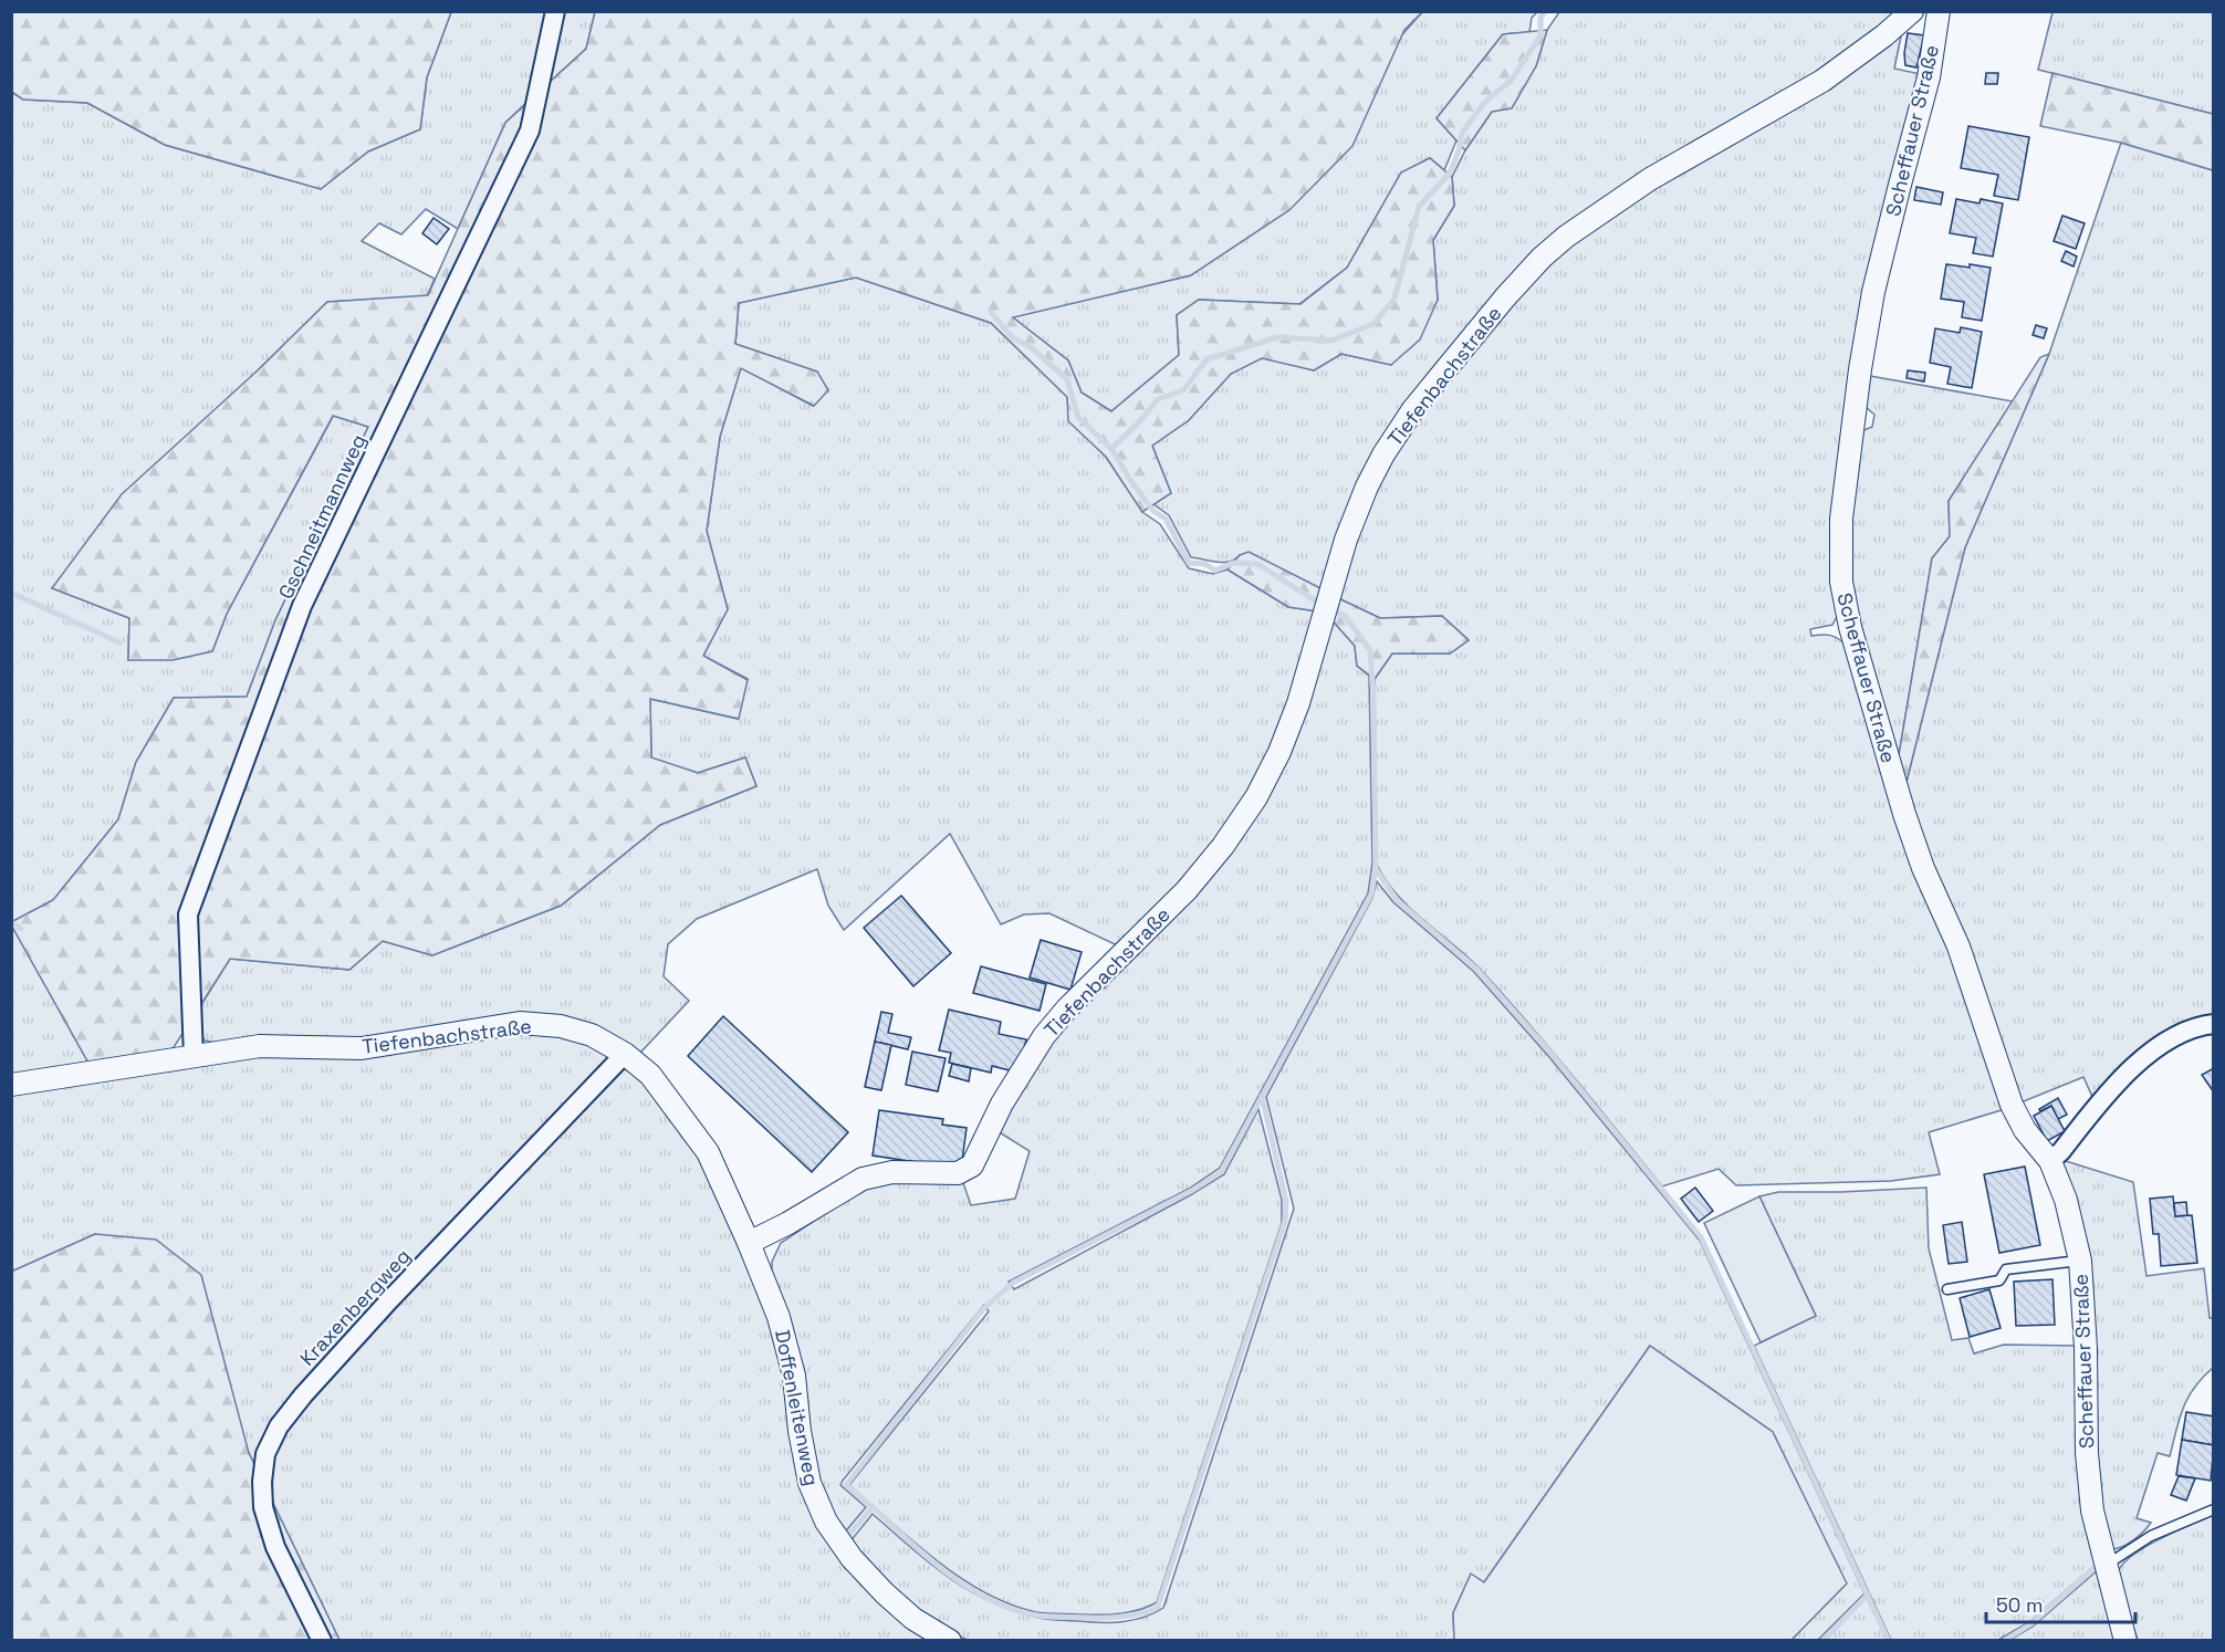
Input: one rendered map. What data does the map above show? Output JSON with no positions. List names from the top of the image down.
{
  "streets": {
    "street": [
      "Scheffauer Straße",
      "Tiefenbachstraße",
      "Gschneitmannweg",
      "Kraxenbergweg",
      "Doffenleitenweg"
    ]
  },
  "crossings": [
    ["Tiefenbachstraße", "Gschneitmannweg"],
    ["Tiefenbachstraße", "Kraxenbergweg"],
    ["Tiefenbachstraße", "Doffenleitenweg"]
  ],
  "scale_bar": "50 m"
}
